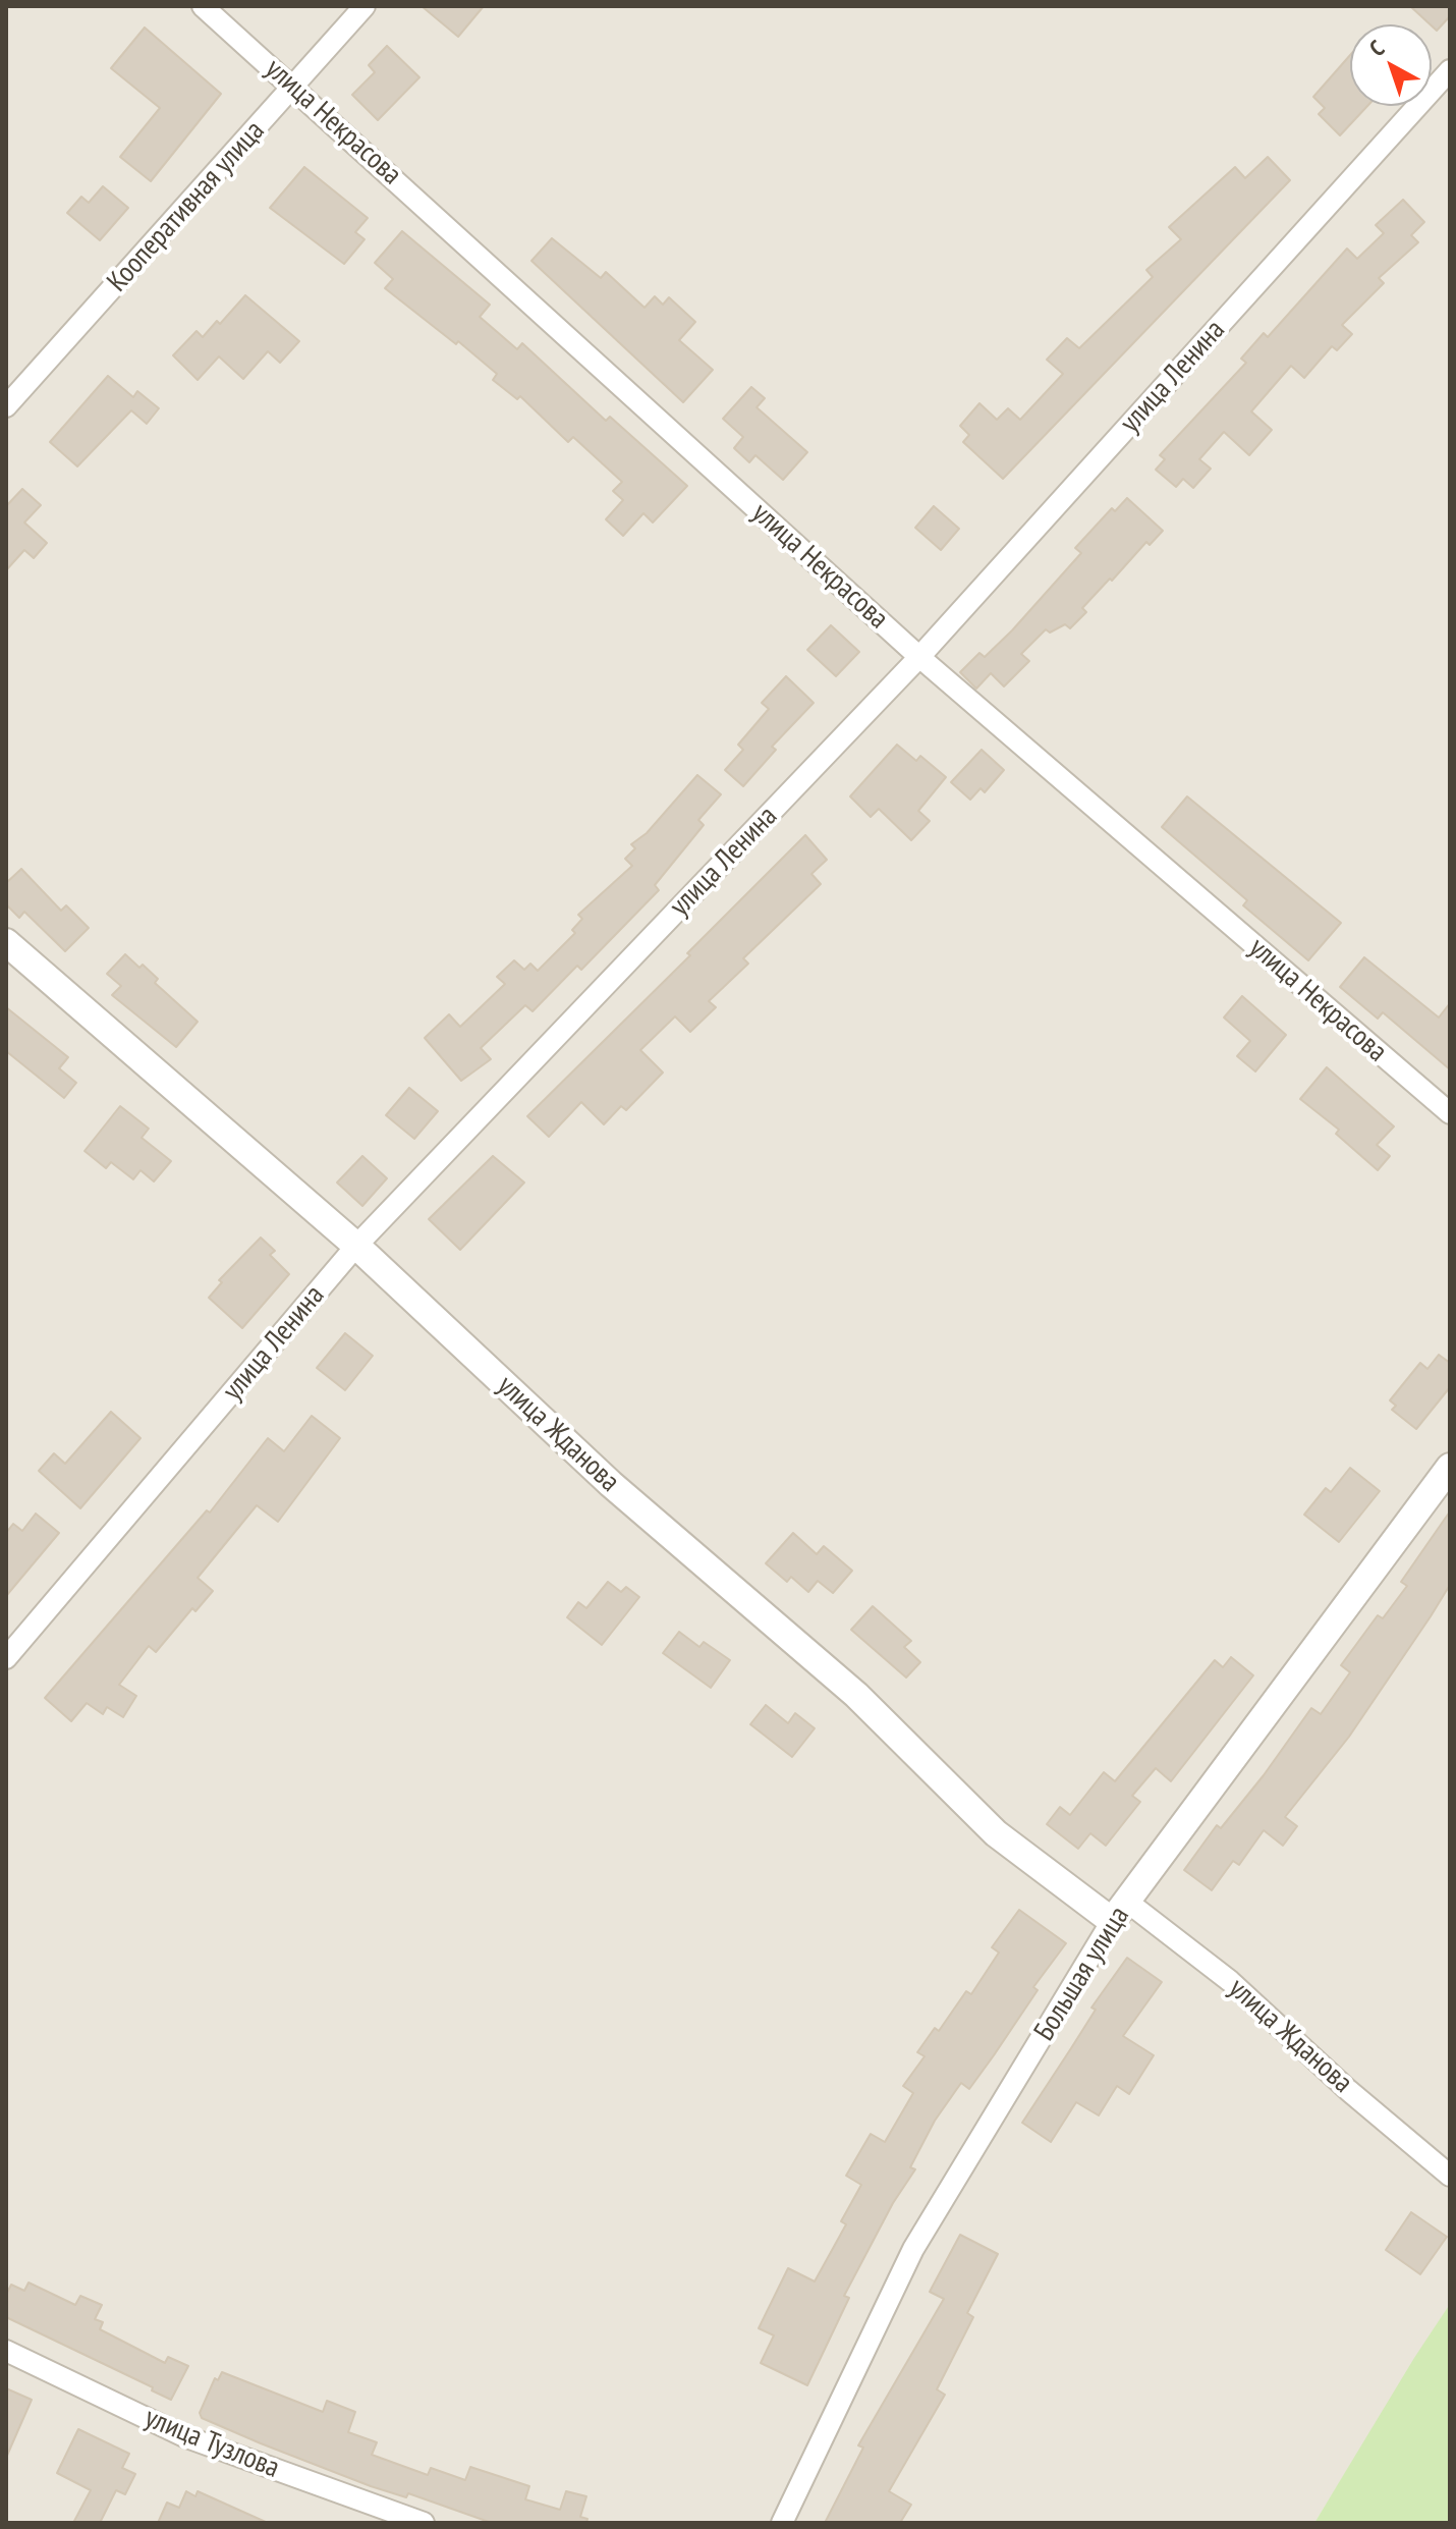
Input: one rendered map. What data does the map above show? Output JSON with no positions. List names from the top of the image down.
{
  "streets": {
    "street": [
      "улица Некрасова",
      "Кооперативная улица",
      "улица Ленина",
      "улица Жданова",
      "Большая улица",
      "улица Тузлова"
    ]
  },
  "crossings": [
    ["улица Некрасова", "Кооперативная улица"],
    ["улица Некрасова", "улица Ленина"],
    ["улица Ленина", "улица Жданова"],
    ["улица Жданова", "Большая улица"]
  ],
  "north": "top left"
}
